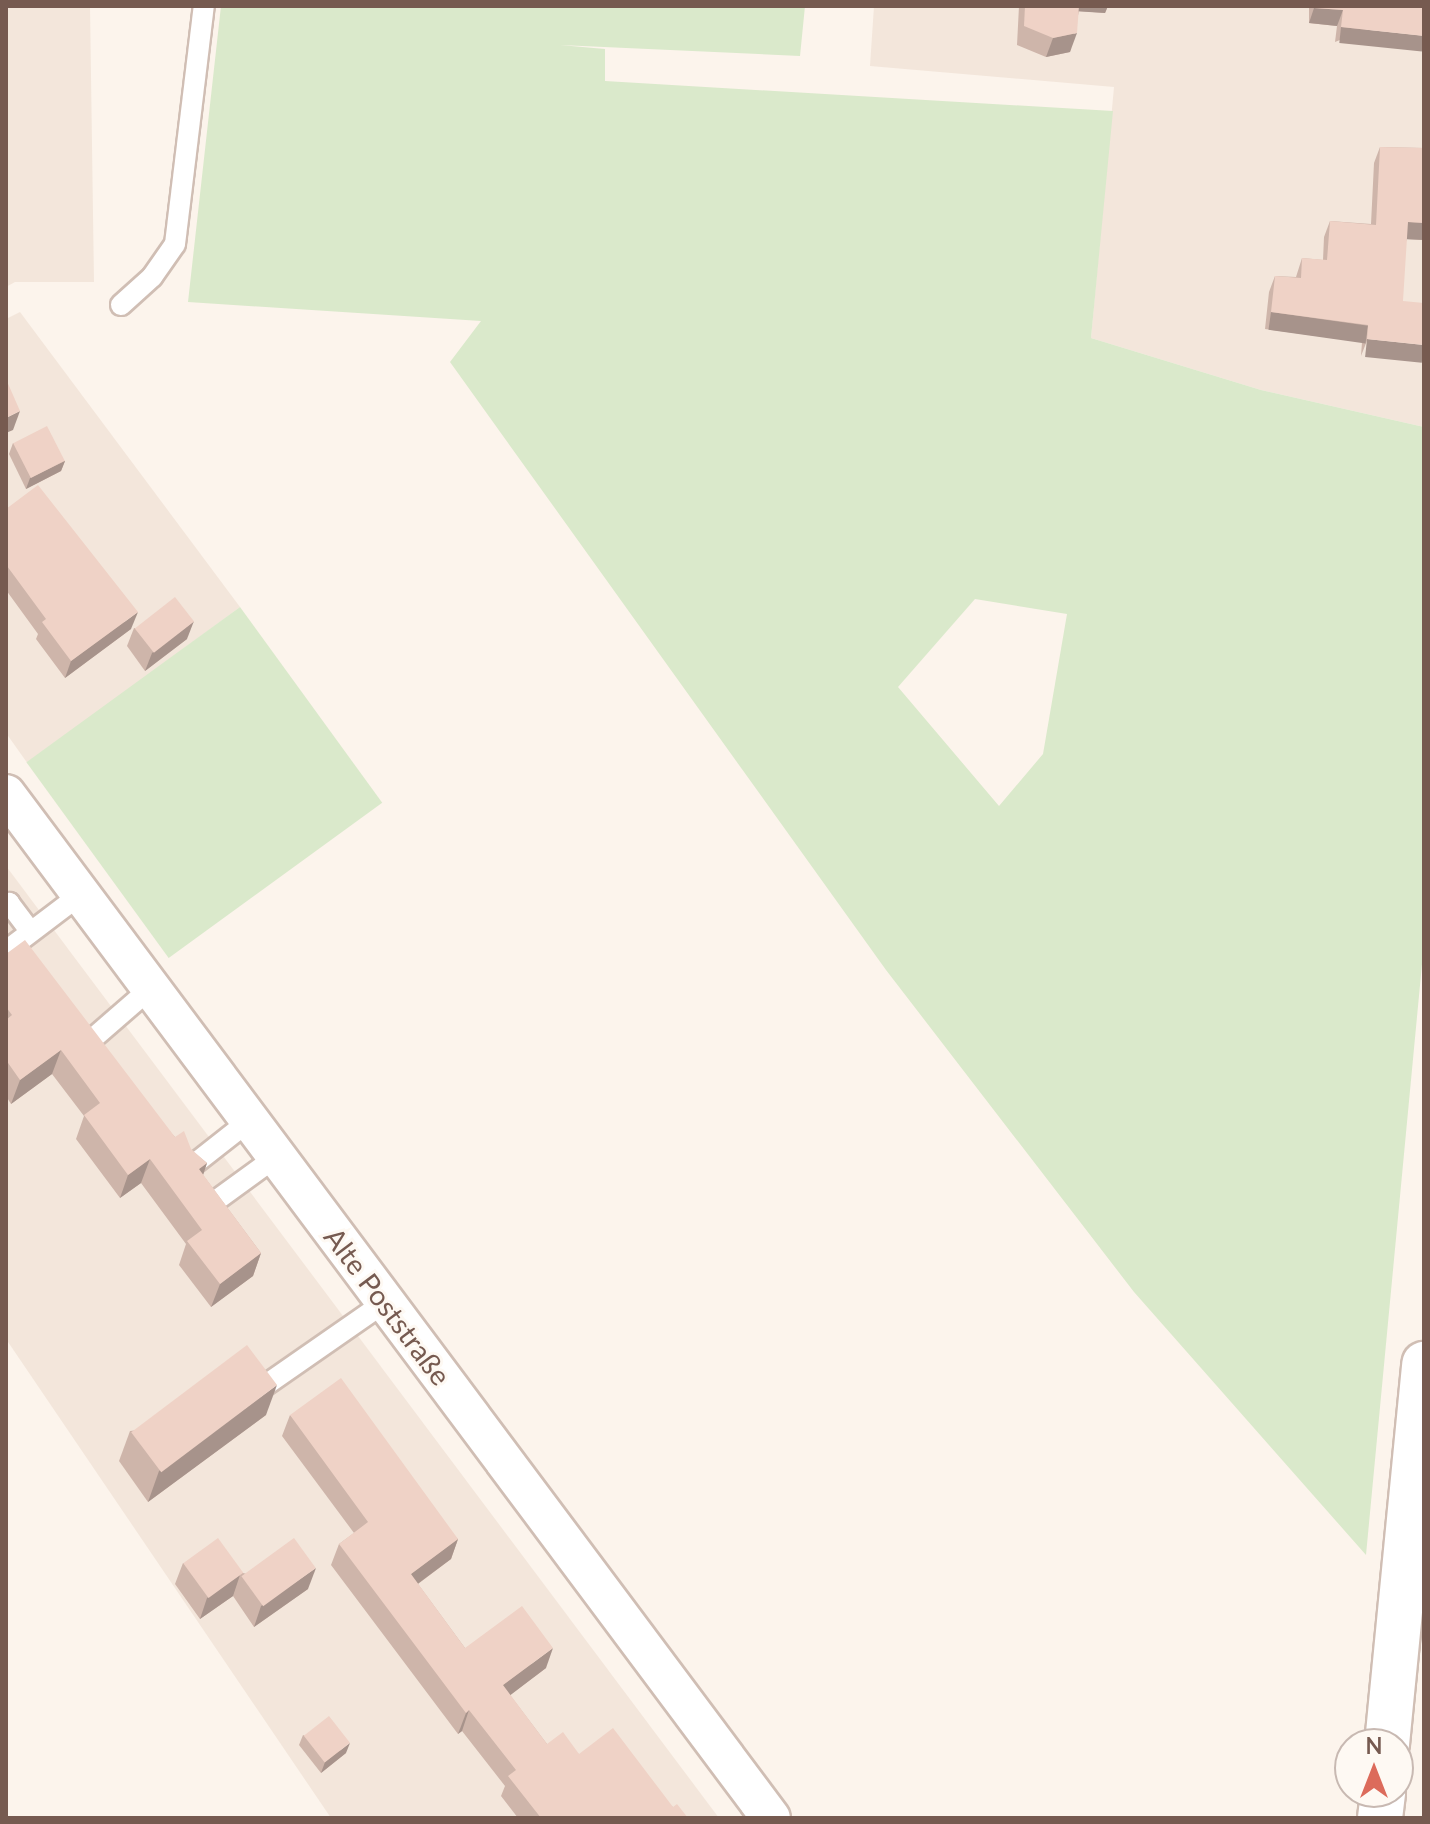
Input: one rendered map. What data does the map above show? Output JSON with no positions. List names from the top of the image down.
{
  "streets": {
    "street": ["Alte Poststraße"]
  },
  "north": "top"
}
